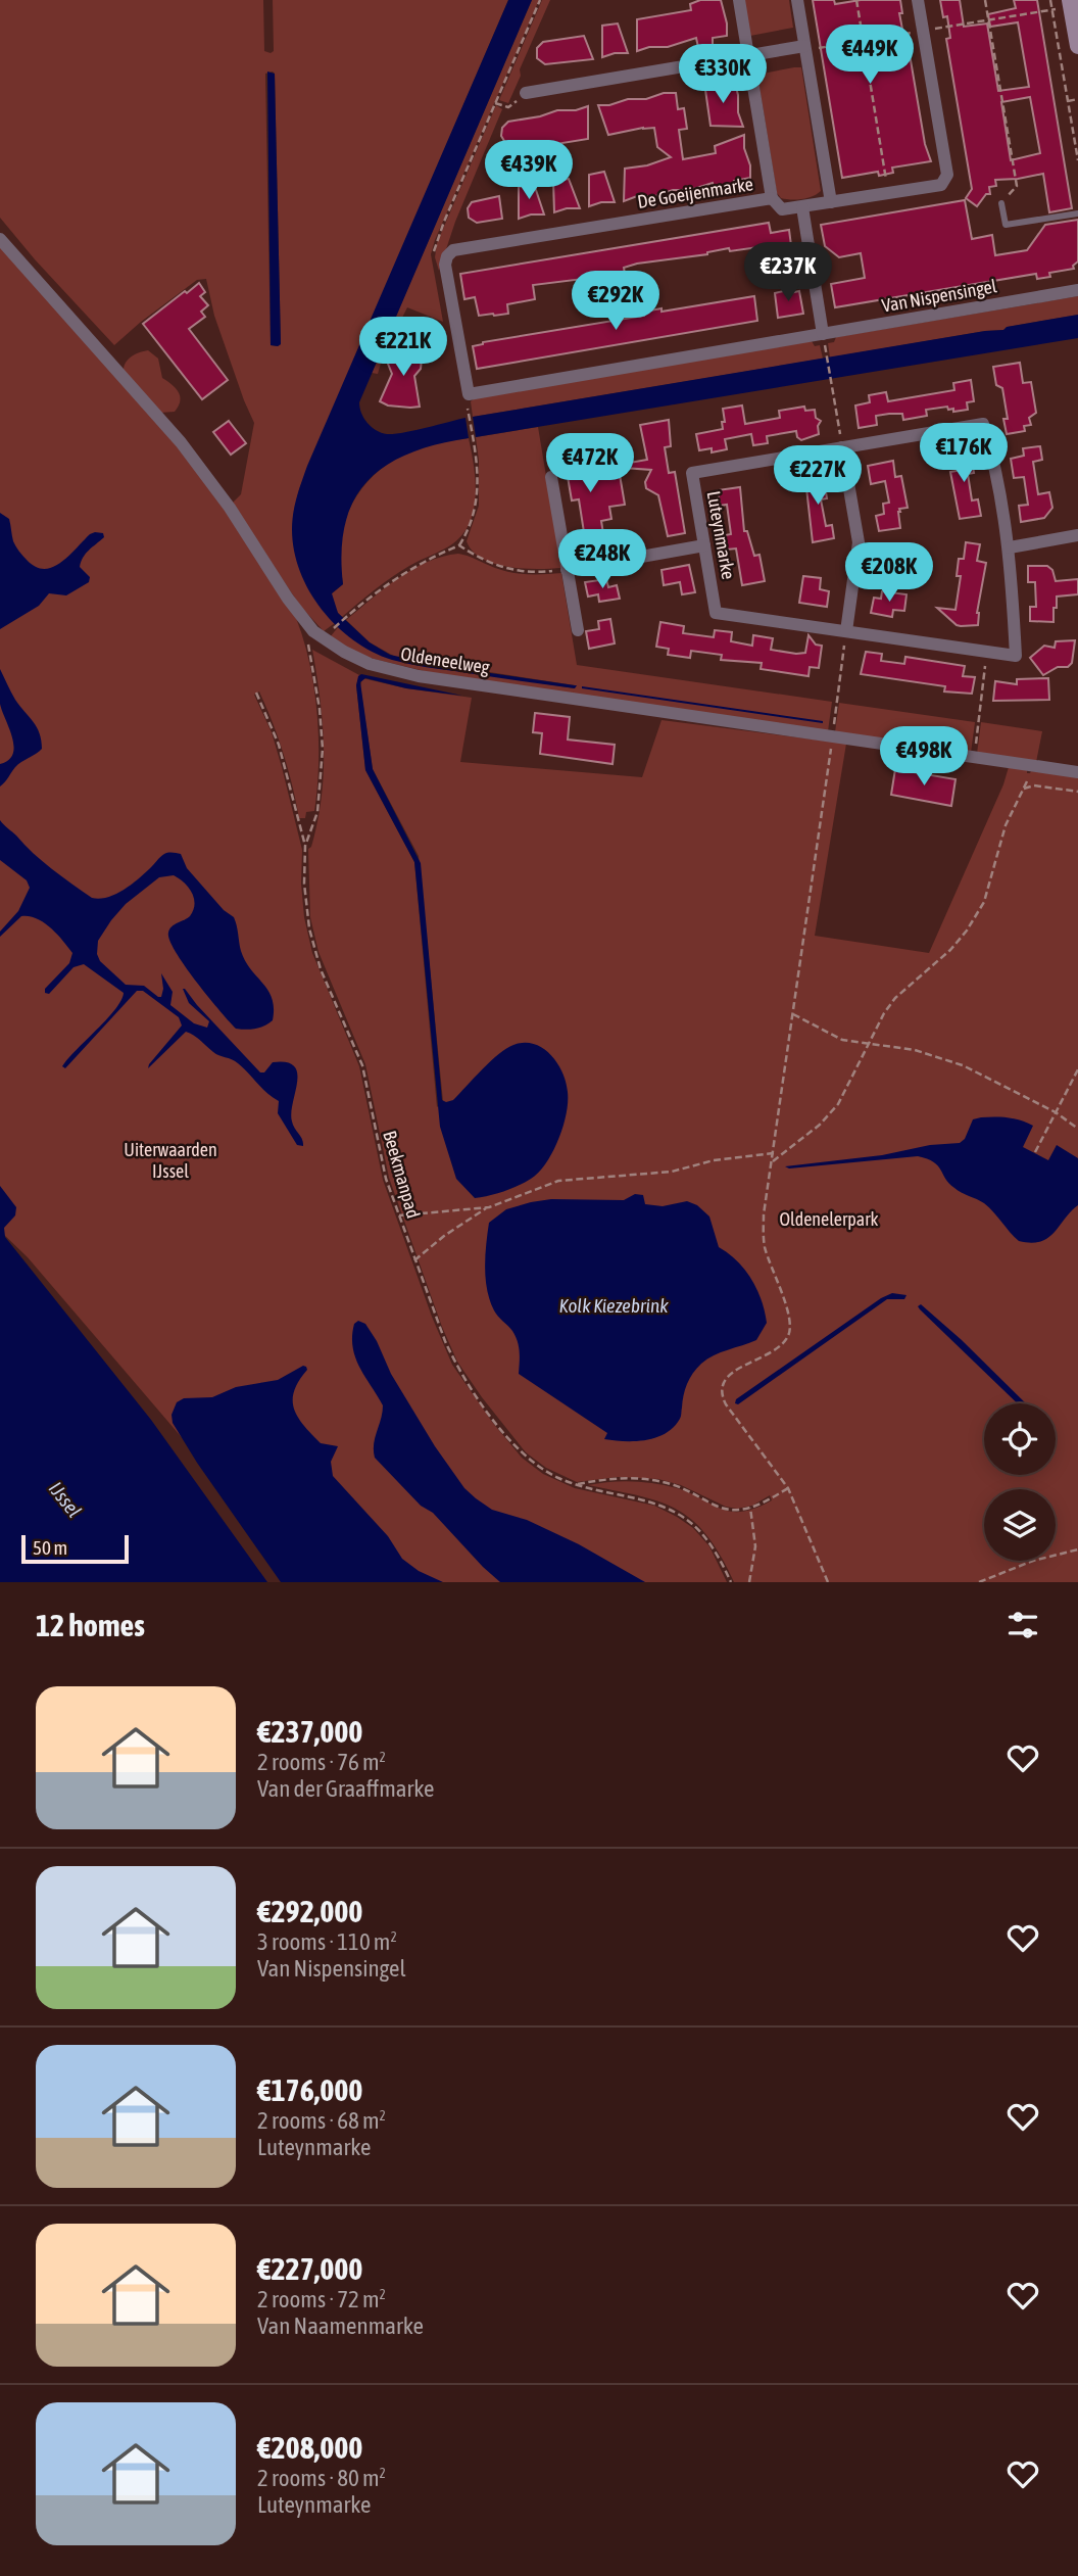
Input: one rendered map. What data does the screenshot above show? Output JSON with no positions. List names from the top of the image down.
{
  "streets": {
    "street": [
      "De Goeijenmarke",
      "Van Nispensingel",
      "Luteynmarke",
      "Oldeneelweg"
    ],
    "path": ["Beekmanpad"]
  },
  "crossings": [
    ["De Goeijenmarke", "Van Nispensingel"],
    ["Oldeneelweg", "Beekmanpad"]
  ],
  "water": ["Kolk Kiezebrink", "IJssel"],
  "parks": ["Uiterwaarden IJssel", "Oldenelerpark"],
  "scale_bar": "50 m",
  "page": {
    "price": [
      "€449K",
      "€330K",
      "€439K",
      "€237K",
      "€292K",
      "€221K",
      "€176K",
      "€472K",
      "€227K",
      "€248K",
      "€208K",
      "€498K"
    ],
    "scale": "50 m",
    "heading": "12 homes",
    "list": [
      {
        "name": "€237,000",
        "note": "2 rooms · 76 m² · Van der Graaffmarke"
      },
      {
        "name": "€292,000",
        "note": "3 rooms · 110 m² · Van Nispensingel"
      },
      {
        "name": "€176,000",
        "note": "2 rooms · 68 m² · Luteynmarke"
      },
      {
        "name": "€227,000",
        "note": "2 rooms · 72 m² · Van Naamenmarke"
      },
      {
        "name": "€208,000",
        "note": "2 rooms · 80 m² · Luteynmarke"
      }
    ]
  }
}
